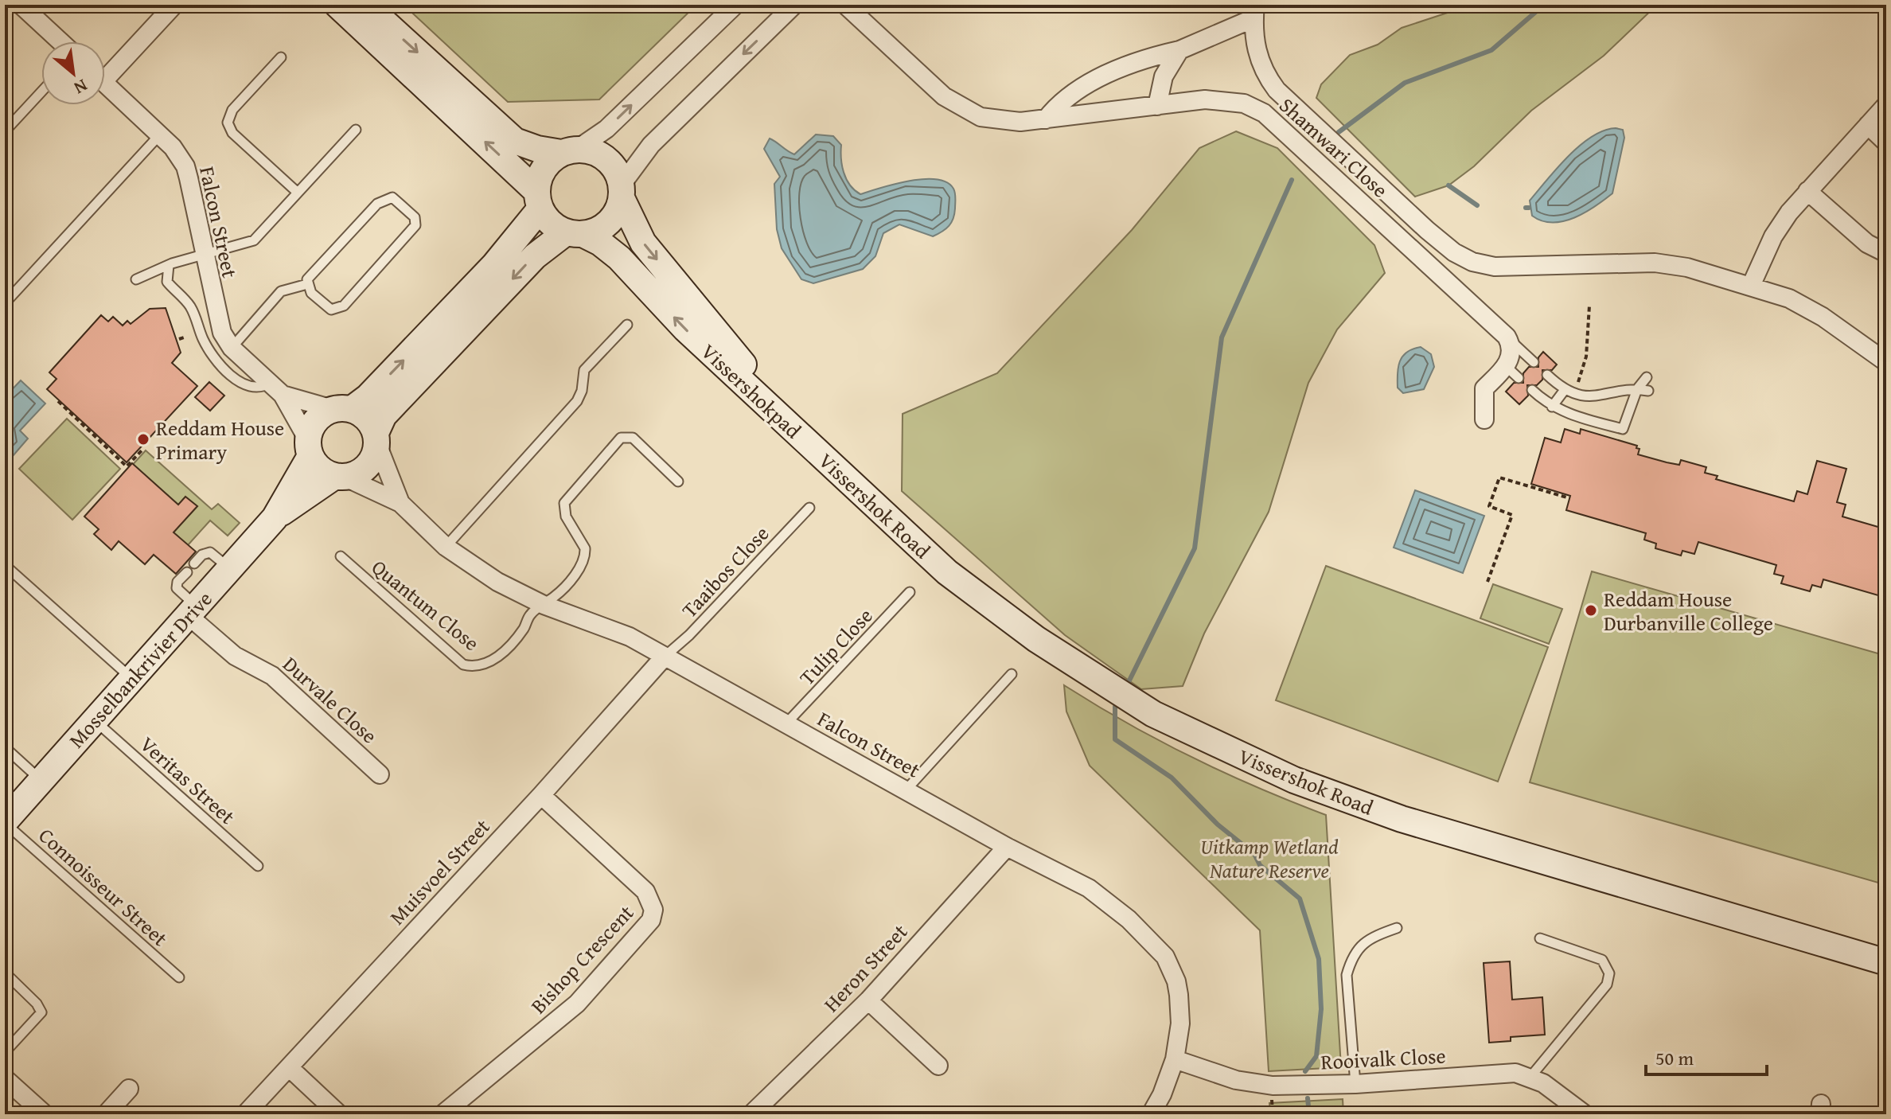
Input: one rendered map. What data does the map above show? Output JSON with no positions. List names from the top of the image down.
{
  "streets": {
    "main road": ["Vissershokpad", "Vissershok Road", "Mosselbankrivier Drive"],
    "street": [
      "Shamwari Close",
      "Falcon Street",
      "Durvale Close",
      "Muisvoel Street",
      "Bishop Crescent",
      "Heron Street",
      "Rooivalk Close"
    ],
    "lane": [
      "Taaibos Close",
      "Quantum Close",
      "Tulip Close",
      "Veritas Street",
      "Connoisseur Street"
    ]
  },
  "crossings": [
    ["Falcon Street", "Taaibos Close"],
    ["Falcon Street", "Quantum Close"],
    ["Falcon Street", "Tulip Close"],
    ["Falcon Street", "Mosselbankrivier Drive"],
    ["Falcon Street", "Muisvoel Street"],
    ["Falcon Street", "Heron Street"],
    ["Falcon Street", "Rooivalk Close"],
    ["Vissershokpad", "Vissershok Road"],
    ["Taaibos Close", "Muisvoel Street"],
    ["Mosselbankrivier Drive", "Durvale Close"],
    ["Mosselbankrivier Drive", "Veritas Street"],
    ["Mosselbankrivier Drive", "Connoisseur Street"],
    ["Muisvoel Street", "Bishop Crescent"]
  ],
  "parks": ["Uitkamp Wetland Nature Reserve"],
  "places": ["Reddam House Primary", "Reddam House Durbanville College"],
  "scale_bar": "50 m",
  "north": "bottom right"
}
